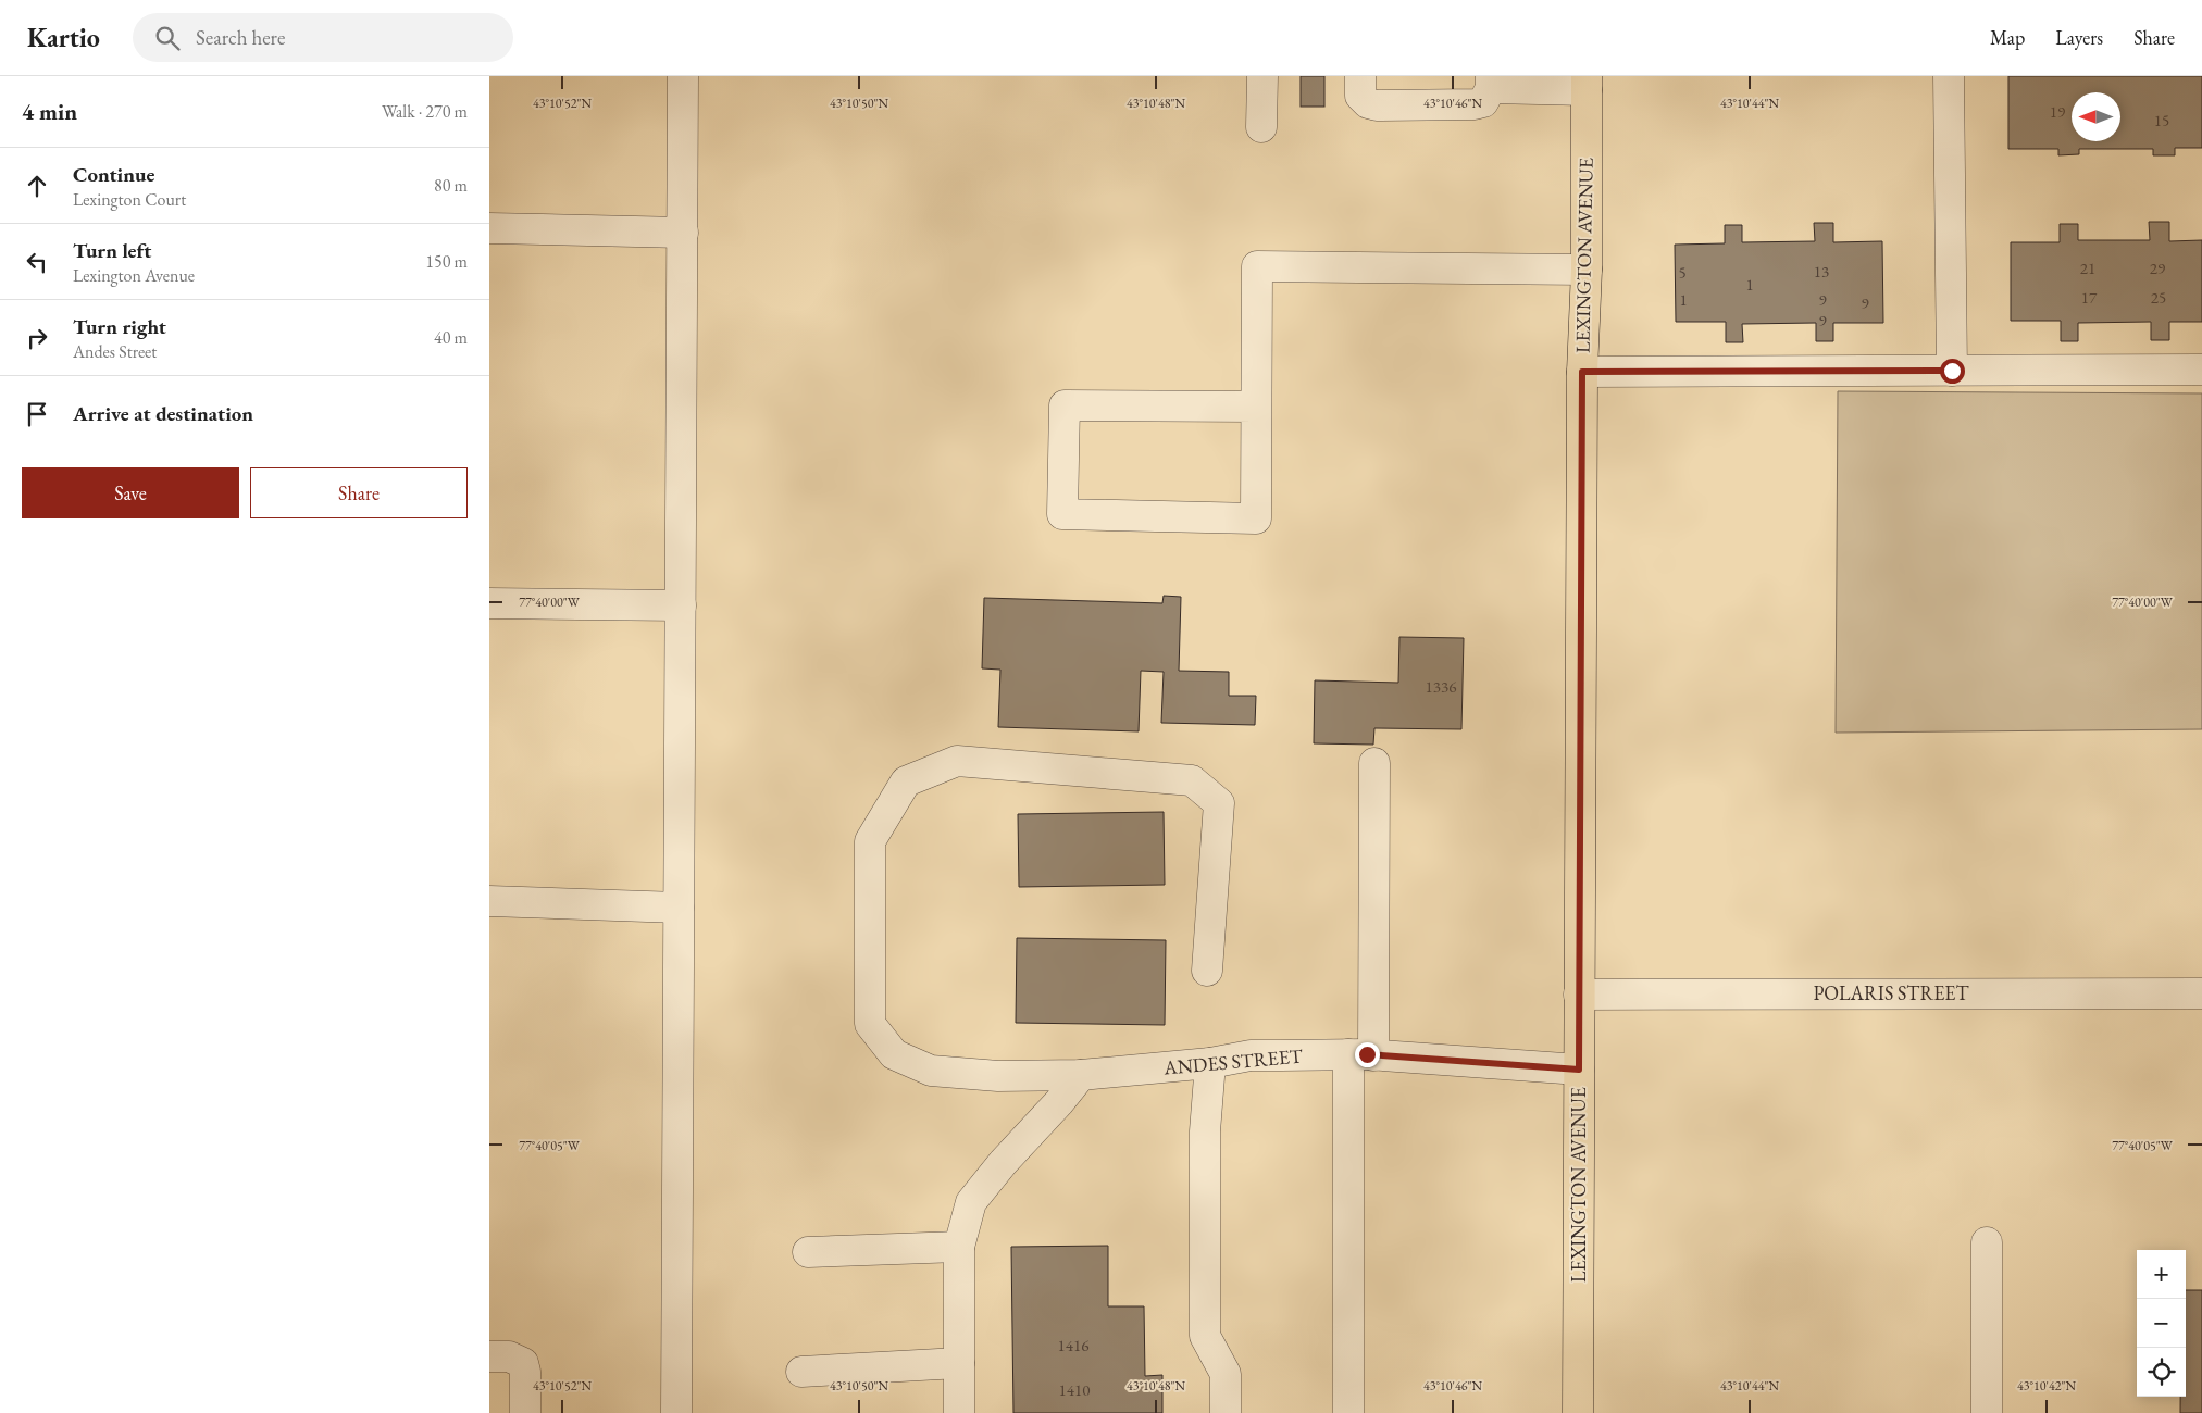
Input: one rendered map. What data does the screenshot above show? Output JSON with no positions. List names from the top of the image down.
{
  "streets": {
    "main road": ["LEXINGTON AVENUE"],
    "street": ["POLARIS STREET", "ANDES STREET"]
  },
  "crossings": [
    ["LEXINGTON AVENUE", "POLARIS STREET"],
    ["LEXINGTON AVENUE", "ANDES STREET"]
  ],
  "house_numbers": [
    "19",
    "15",
    "21",
    "29",
    "13",
    "5",
    "1",
    "17",
    "25",
    "1",
    "9",
    "9",
    "9",
    "1336",
    "1416",
    "1410"
  ],
  "north": "left",
  "page": {
    "header": "Kartio",
    "search": "Search here",
    "nav": ["Map", "Layers", "Share"],
    "heading": ["4 min", "Walk · 270 m"],
    "list": [
      ["Continue", "Lexington Court", "80 m"],
      ["Turn left", "Lexington Avenue", "150 m"],
      ["Turn right", "Andes Street", "40 m"],
      "Arrive at destination"
    ],
    "buttons": ["Save", "Share"],
    "map_buttons": ["+", "−"]
  },
  "coordinates": [
    "43°10'52\"N",
    "43°10'50\"N",
    "43°10'48\"N",
    "43°10'46\"N",
    "43°10'44\"N",
    "77°40'00\"W",
    "77°40'05\"W",
    "43°10'42\"N"
  ]
}
